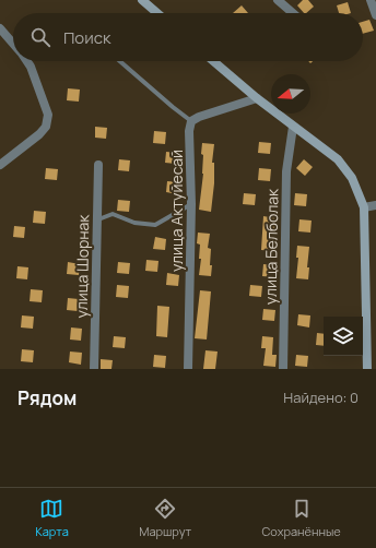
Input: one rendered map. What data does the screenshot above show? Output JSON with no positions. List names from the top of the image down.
{
  "streets": {
    "street": ["улица Актуйесай", "улица Белболак", "улица Шорнак"]
  },
  "north": "left",
  "page": {
    "search": "Поиск",
    "heading": ["Рядом", "Найдено: 0"],
    "nav": ["Карта", "Маршрут", "Сохранённые"]
  }
}
